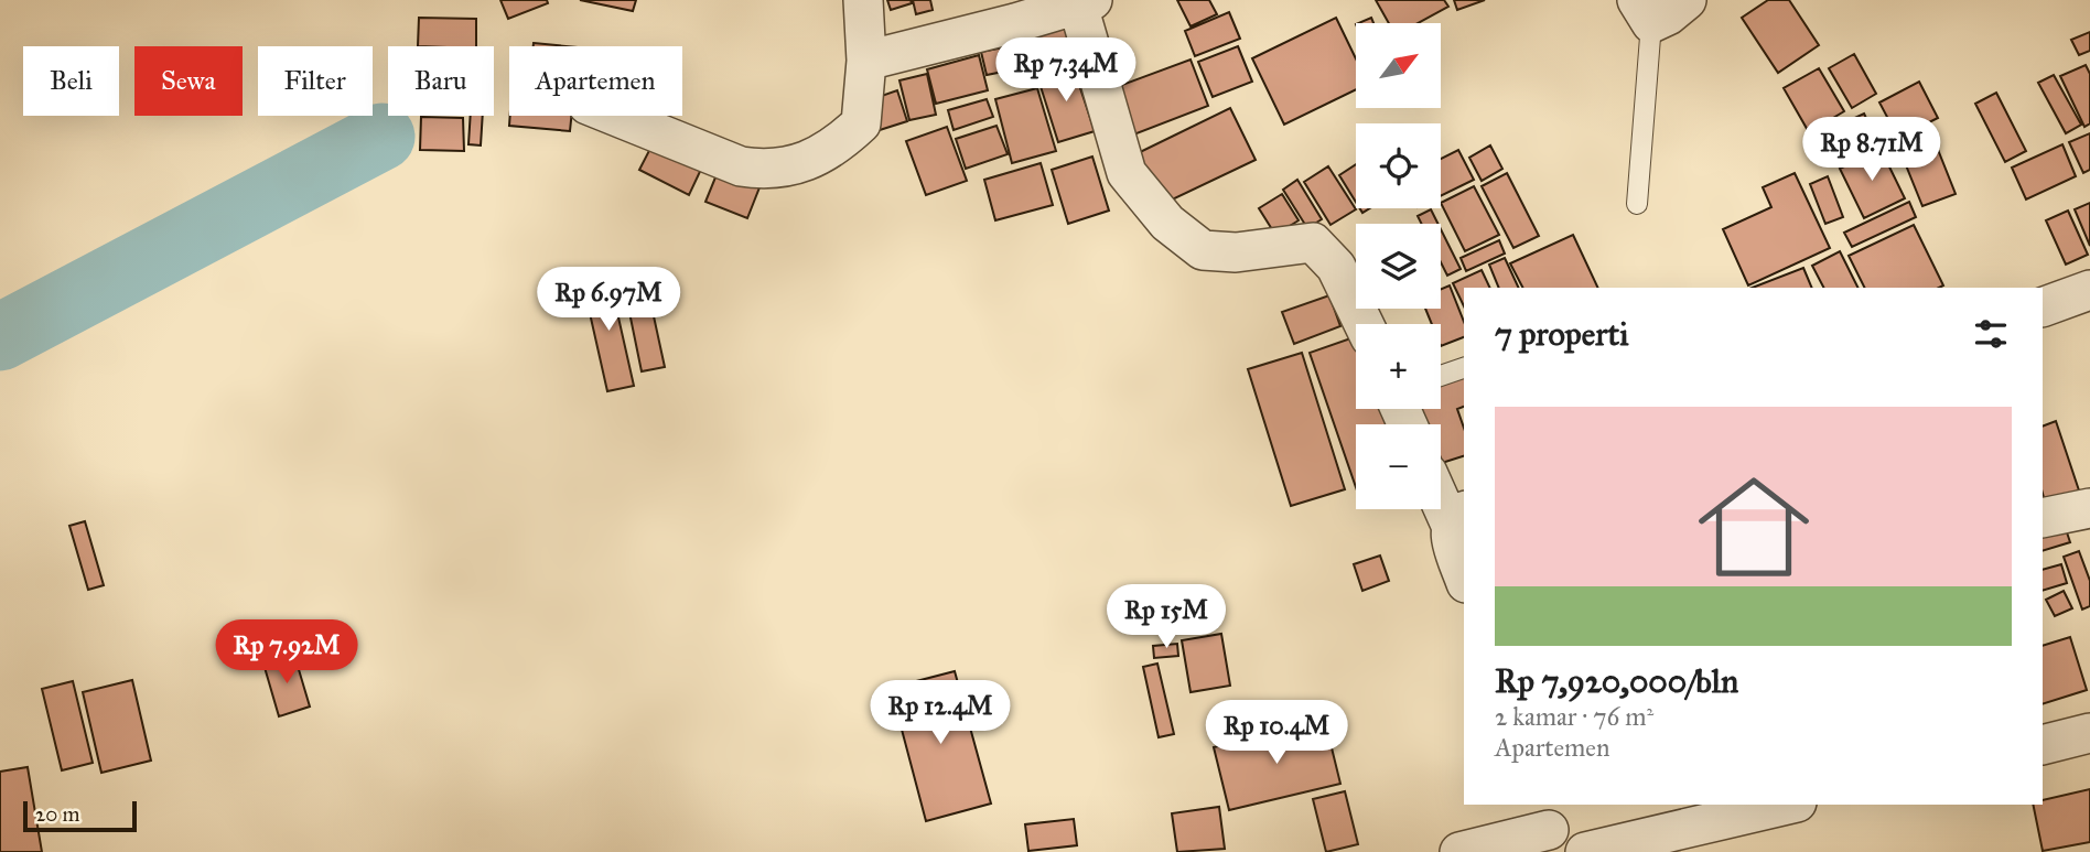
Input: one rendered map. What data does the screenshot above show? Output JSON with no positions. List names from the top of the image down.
{
  "scale_bar": "20 m",
  "north": "top right",
  "page": {
    "map_buttons": ["+", "−"],
    "price": [
      "Rp 7.34M",
      "Rp 8.71M",
      "Rp 6.97M",
      "Rp 15M",
      "Rp 7.92M",
      "Rp 12.4M",
      "Rp 10.4M"
    ],
    "chip": [
      "Beli",
      "Sewa",
      "Filter",
      "Baru",
      "Apartemen"
    ],
    "heading": "7 properti",
    "list": [
      {
        "name": "Rp 7,920,000/bln",
        "note": "2 kamar · 76 m² · Apartemen"
      }
    ],
    "scale": "20 m"
  }
}
